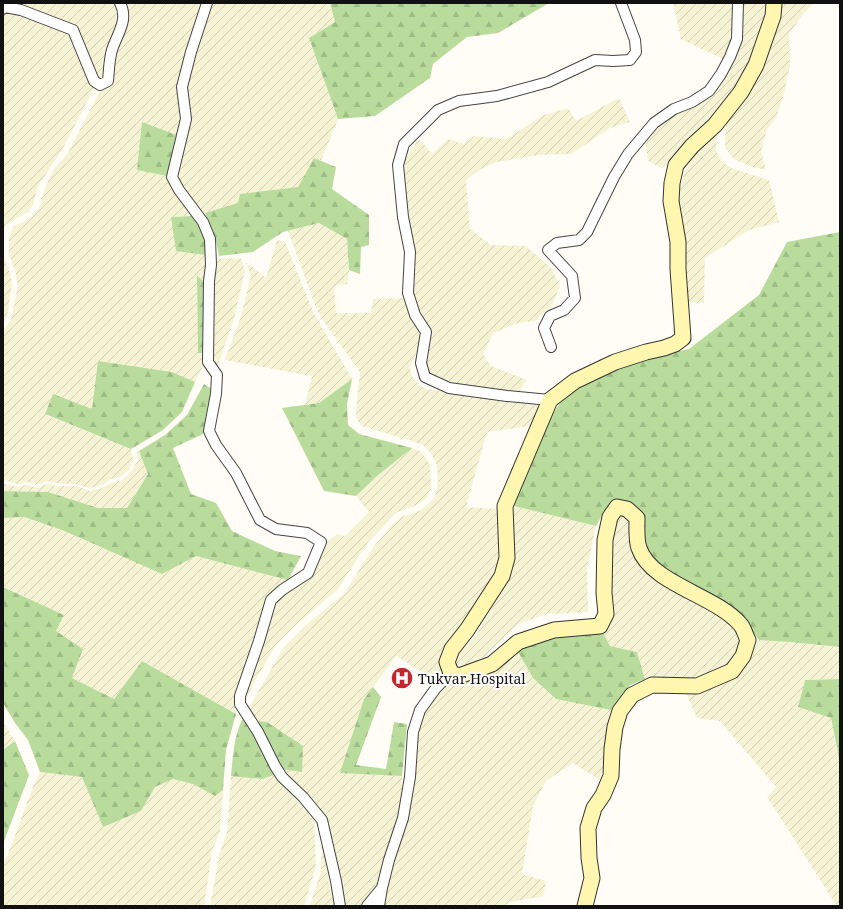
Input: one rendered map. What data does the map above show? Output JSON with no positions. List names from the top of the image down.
{
  "places": {
    "hospital": ["Tukvar Hospital"]
  }
}
